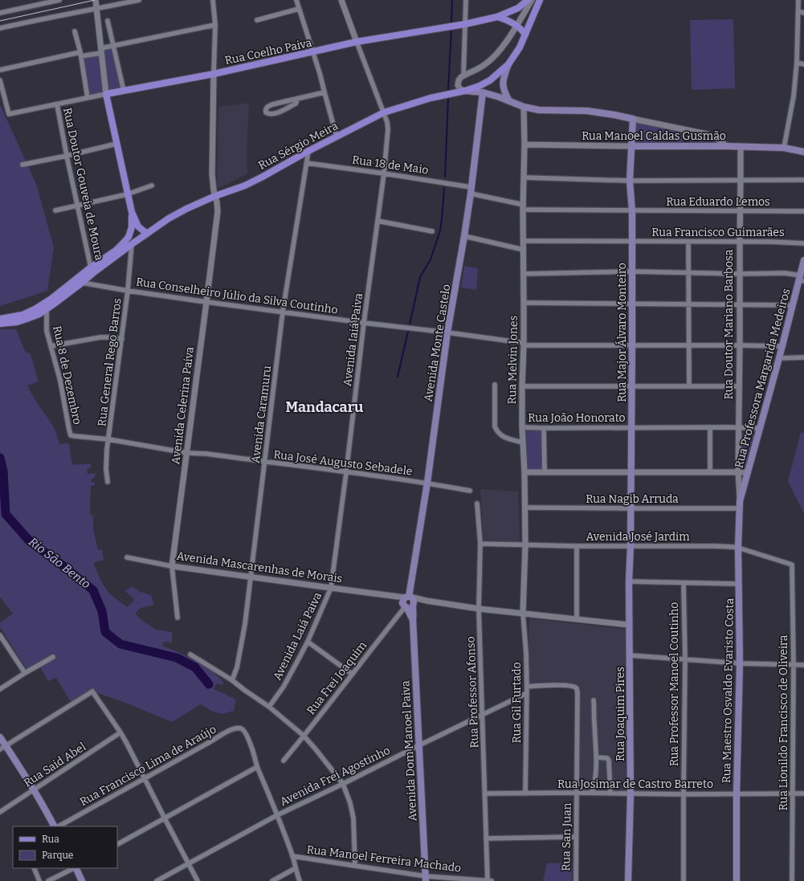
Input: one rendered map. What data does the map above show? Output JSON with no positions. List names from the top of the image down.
{
  "streets": {
    "main road": [
      "Rua Coelho Paiva",
      "Rua Manoel Caldas Gusmão",
      "Rua Sérgio Meira",
      "Rua Major Álvaro Monteiro",
      "Avenida Monte Castelo",
      "Rua Professora Margarida Medeiros",
      "Rua Maestro Osvaldo Evaristo Costa",
      "Rua Joaquim Pires",
      "Avenida Dom Manoel Paiva"
    ],
    "street": [
      "Rua 18 de Maio",
      "Rua Doutor Gouveia de Moura",
      "Rua Eduardo Lemos",
      "Rua Francisco Guimarães",
      "Rua Conselheiro Júlio da Silva Coutinho",
      "Rua Doutor Mariano Barbosa",
      "Avenida Iaiá Paiva",
      "Rua Melvin Jones",
      "Rua General Rego Barros",
      "Rua 8 de Dezembro",
      "Avenida Celerina Paiva",
      "Avenida Caramuru",
      "Rua João Honorato",
      "Rua José Augusto Sebadele",
      "Rua Nagib Arruda",
      "Avenida José Jardim",
      "Avenida Mascarenhas de Morais",
      "Avenida Laiá Paiva",
      "Rua Frei Joaquim",
      "Rua Professor Manoel Coutinho",
      "Rua Professor Afonso",
      "Rua Gil Furtado",
      "Rua Lionildo Francisco de Oliveira",
      "Rua Said Abel",
      "Rua Francisco Lima de Araújo",
      "Avenida Frei Agostinho",
      "Rua Josimar de Castro Barreto",
      "Rua San Juan",
      "Rua Manoel Ferreira Machado"
    ]
  },
  "crossings": [
    ["Rua Coelho Paiva", "Rua Doutor Gouveia de Moura"],
    ["Rua Coelho Paiva", "Avenida Iaiá Paiva"],
    ["Rua Coelho Paiva", "Avenida Celerina Paiva"],
    ["Rua Manoel Caldas Gusmão", "Rua Doutor Mariano Barbosa"],
    ["Rua Manoel Caldas Gusmão", "Rua Major Álvaro Monteiro"],
    ["Rua Manoel Caldas Gusmão", "Rua Melvin Jones"],
    ["Rua Sérgio Meira", "Rua Conselheiro Júlio da Silva Coutinho"],
    ["Rua Sérgio Meira", "Avenida Iaiá Paiva"],
    ["Rua Sérgio Meira", "Rua General Rego Barros"],
    ["Rua Sérgio Meira", "Rua 8 de Dezembro"],
    ["Rua Sérgio Meira", "Avenida Celerina Paiva"],
    ["Rua Sérgio Meira", "Avenida Caramuru"],
    ["Rua 18 de Maio", "Rua Eduardo Lemos"],
    ["Rua 18 de Maio", "Avenida Iaiá Paiva"],
    ["Rua 18 de Maio", "Avenida Monte Castelo"],
    ["Rua 18 de Maio", "Rua Melvin Jones"],
    ["Rua 18 de Maio", "Avenida Caramuru"],
    ["Rua Eduardo Lemos", "Rua Doutor Mariano Barbosa"],
    ["Rua Eduardo Lemos", "Rua Major Álvaro Monteiro"],
    ["Rua Eduardo Lemos", "Rua Melvin Jones"],
    ["Rua Francisco Guimarães", "Rua Doutor Mariano Barbosa"],
    ["Rua Francisco Guimarães", "Rua Major Álvaro Monteiro"],
    ["Rua Francisco Guimarães", "Rua Melvin Jones"],
    ["Rua Conselheiro Júlio da Silva Coutinho", "Rua Doutor Mariano Barbosa"],
    ["Rua Conselheiro Júlio da Silva Coutinho", "Rua Major Álvaro Monteiro"],
    ["Rua Conselheiro Júlio da Silva Coutinho", "Avenida Iaiá Paiva"],
    ["Rua Conselheiro Júlio da Silva Coutinho", "Avenida Monte Castelo"],
    ["Rua Conselheiro Júlio da Silva Coutinho", "Rua Melvin Jones"],
    ["Rua Conselheiro Júlio da Silva Coutinho", "Rua General Rego Barros"],
    ["Rua Conselheiro Júlio da Silva Coutinho", "Rua Professora Margarida Medeiros"],
    ["Rua Conselheiro Júlio da Silva Coutinho", "Avenida Celerina Paiva"],
    ["Rua Conselheiro Júlio da Silva Coutinho", "Avenida Caramuru"],
    ["Rua Doutor Mariano Barbosa", "Rua Professora Margarida Medeiros"],
    ["Rua Doutor Mariano Barbosa", "Rua João Honorato"],
    ["Rua Doutor Mariano Barbosa", "Rua Maestro Osvaldo Evaristo Costa"],
    ["Rua Major Álvaro Monteiro", "Rua João Honorato"],
    ["Rua Major Álvaro Monteiro", "Rua Nagib Arruda"],
    ["Rua Major Álvaro Monteiro", "Avenida José Jardim"],
    ["Rua Major Álvaro Monteiro", "Rua Joaquim Pires"],
    ["Avenida Iaiá Paiva", "Rua José Augusto Sebadele"],
    ["Avenida Iaiá Paiva", "Avenida Mascarenhas de Morais"],
    ["Avenida Iaiá Paiva", "Avenida Laiá Paiva"],
    ["Avenida Monte Castelo", "Rua José Augusto Sebadele"],
    ["Avenida Monte Castelo", "Avenida Mascarenhas de Morais"],
    ["Avenida Monte Castelo", "Rua Frei Joaquim"],
    ["Avenida Monte Castelo", "Avenida Dom Manoel Paiva"],
    ["Rua Melvin Jones", "Rua João Honorato"],
    ["Rua Melvin Jones", "Rua Nagib Arruda"],
    ["Rua Melvin Jones", "Avenida José Jardim"],
    ["Rua Melvin Jones", "Rua Gil Furtado"],
    ["Rua General Rego Barros", "Rua José Augusto Sebadele"],
    ["Rua 8 de Dezembro", "Rua José Augusto Sebadele"],
    ["Rua Professora Margarida Medeiros", "Rua João Honorato"],
    ["Rua Professora Margarida Medeiros", "Rua Maestro Osvaldo Evaristo Costa"],
    ["Avenida Celerina Paiva", "Rua José Augusto Sebadele"],
    ["Avenida Celerina Paiva", "Avenida Mascarenhas de Morais"],
    ["Avenida Caramuru", "Rua José Augusto Sebadele"],
    ["Avenida Caramuru", "Avenida Mascarenhas de Morais"],
    ["Rua Nagib Arruda", "Rua Maestro Osvaldo Evaristo Costa"],
    ["Avenida José Jardim", "Rua Maestro Osvaldo Evaristo Costa"],
    ["Avenida José Jardim", "Rua Professor Afonso"],
    ["Avenida José Jardim", "Rua Joaquim Pires"],
    ["Avenida José Jardim", "Rua Lionildo Francisco de Oliveira"],
    ["Avenida Mascarenhas de Morais", "Avenida Laiá Paiva"],
    ["Avenida Mascarenhas de Morais", "Rua Frei Joaquim"],
    ["Avenida Mascarenhas de Morais", "Rua Professor Afonso"],
    ["Avenida Mascarenhas de Morais", "Avenida Dom Manoel Paiva"],
    ["Rua Frei Joaquim", "Avenida Dom Manoel Paiva"],
    ["Rua Professor Manoel Coutinho", "Rua Josimar de Castro Barreto"],
    ["Rua Maestro Osvaldo Evaristo Costa", "Rua Josimar de Castro Barreto"],
    ["Rua Professor Afonso", "Avenida Frei Agostinho"],
    ["Rua Professor Afonso", "Rua Josimar de Castro Barreto"],
    ["Rua Professor Afonso", "Rua Manoel Ferreira Machado"],
    ["Rua Gil Furtado", "Avenida Frei Agostinho"],
    ["Rua Gil Furtado", "Rua Josimar de Castro Barreto"],
    ["Rua Gil Furtado", "Rua San Juan"],
    ["Rua Joaquim Pires", "Rua Josimar de Castro Barreto"],
    ["Rua Lionildo Francisco de Oliveira", "Rua Josimar de Castro Barreto"],
    ["Avenida Dom Manoel Paiva", "Avenida Frei Agostinho"],
    ["Avenida Dom Manoel Paiva", "Rua Manoel Ferreira Machado"],
    ["Rua Josimar de Castro Barreto", "Rua San Juan"]
  ],
  "districts": ["Mandacaru"],
  "water": ["Rio São Bento"],
  "legend": ["Rua", "Parque"]
}
